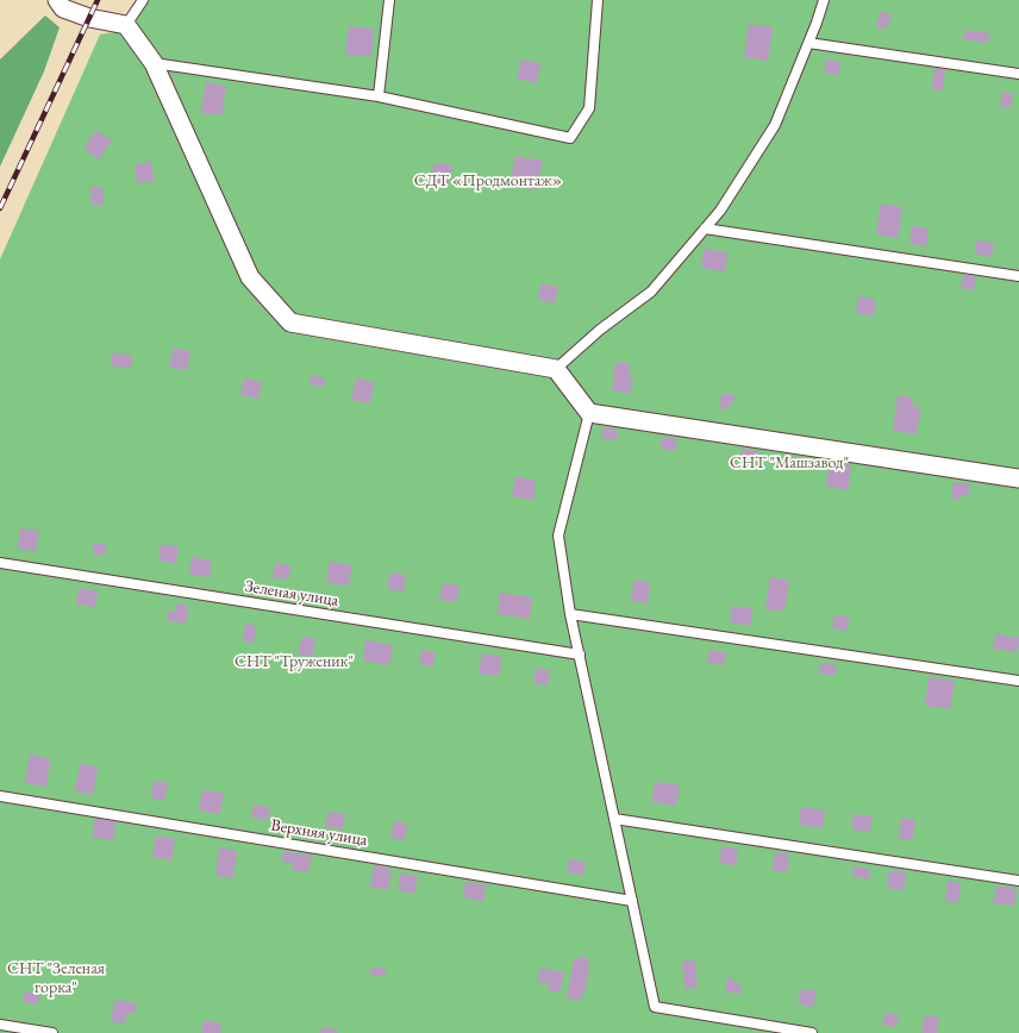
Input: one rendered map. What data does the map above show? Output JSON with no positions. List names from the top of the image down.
{
  "streets": {
    "lane": ["Зеленая улица", "Верхняя улица"]
  },
  "parks": [
    "СДТ «Продмонтаж»",
    "СНТ \"Машзавод\"",
    "СНТ \"Труженик\"",
    "СНТ \"Зеленая горка\""
  ]
}
